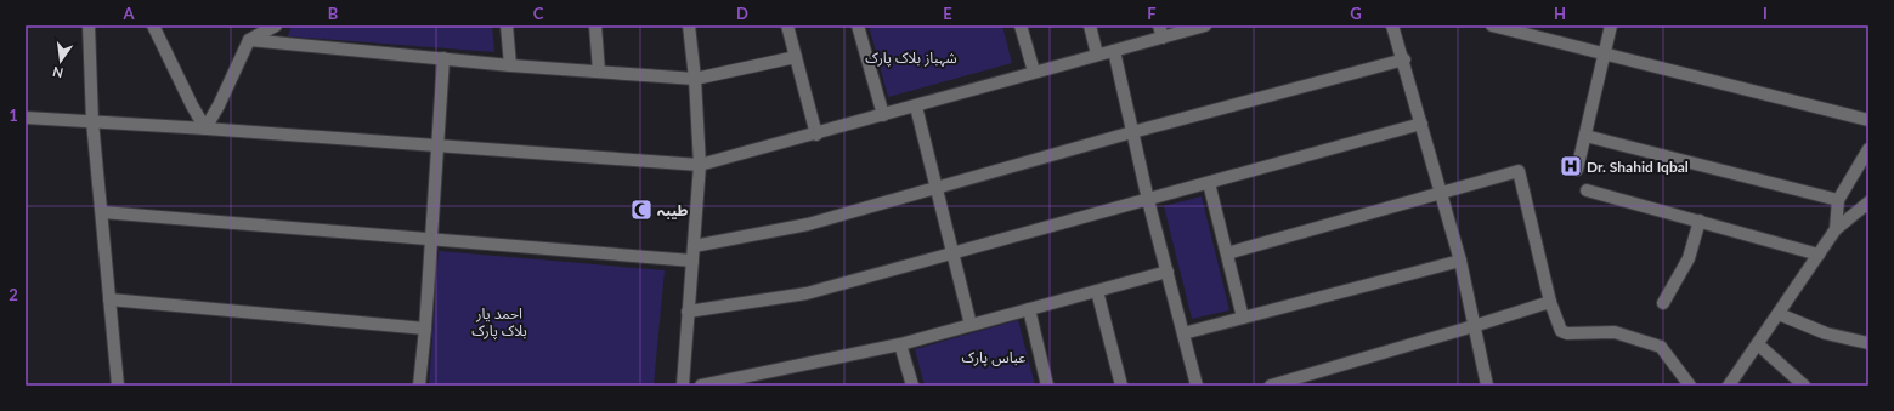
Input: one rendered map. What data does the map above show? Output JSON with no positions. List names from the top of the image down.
{
  "parks": ["شہباز بلاک پارک", "احمد یار بلاک پارک", "عباس پارک"],
  "places": {
    "hospital": ["Dr. Shahid Iqbal"],
    "mosque": ["طیبہ"]
  },
  "north": "bottom",
  "grid": {
    "columns": [
      "A",
      "B",
      "C",
      "D",
      "E",
      "F",
      "G",
      "H",
      "I"
    ],
    "rows": ["1", "2"]
  }
}
